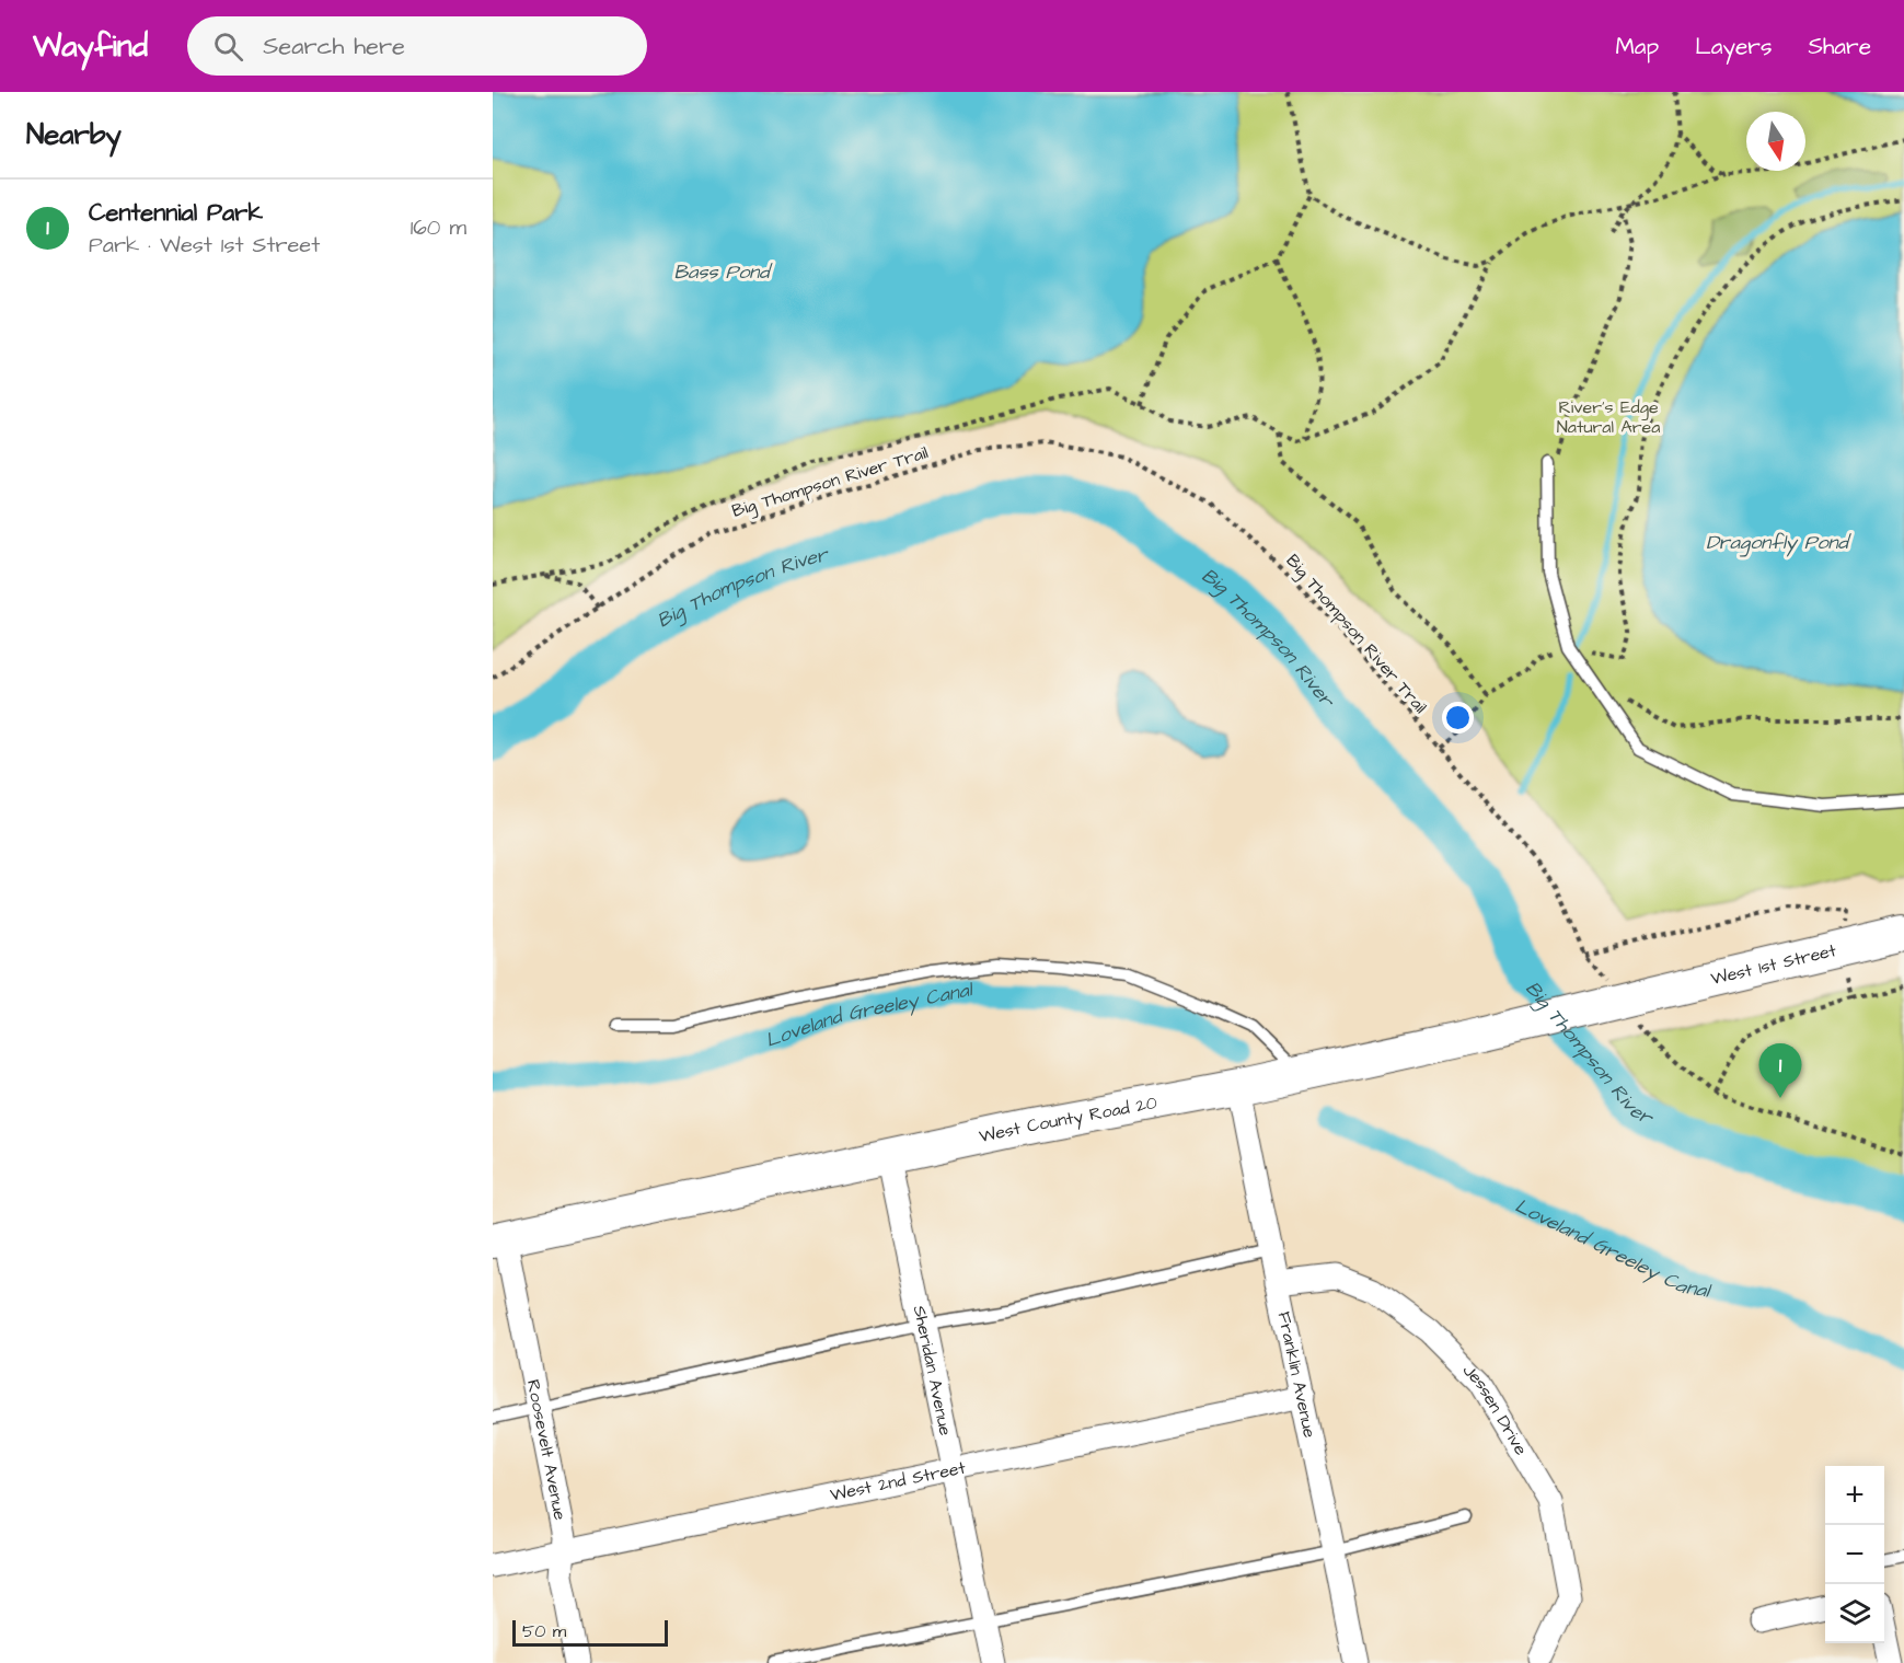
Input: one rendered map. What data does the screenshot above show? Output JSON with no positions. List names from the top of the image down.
{
  "streets": {
    "main road": ["West 1st Street", "West County Road 20"],
    "street": [
      "Sheridan Avenue",
      "Franklin Avenue",
      "Jessen Drive",
      "Roosevelt Avenue",
      "West 2nd Street"
    ],
    "path": ["Big Thompson River Trail"]
  },
  "crossings": [
    ["West 1st Street", "West County Road 20"],
    ["West County Road 20", "Sheridan Avenue"],
    ["West County Road 20", "Franklin Avenue"],
    ["West County Road 20", "Roosevelt Avenue"],
    ["Sheridan Avenue", "West 2nd Street"],
    ["Franklin Avenue", "Jessen Drive"],
    ["Franklin Avenue", "West 2nd Street"],
    ["Roosevelt Avenue", "West 2nd Street"]
  ],
  "water": [
    "Bass Pond",
    "Dragonfly Pond",
    "Big Thompson River",
    "Loveland Greeley Canal"
  ],
  "parks": ["River's Edge Natural Area"],
  "scale_bar": "50 m",
  "north": "bottom",
  "page": {
    "header": "Wayfind",
    "search": "Search here",
    "nav": ["Map", "Layers", "Share"],
    "heading": "Nearby",
    "list": [
      {
        "mark": "1",
        "name": "Centennial Park",
        "note": "Park · West 1st Street",
        "value": "160 m"
      }
    ],
    "pins": "1",
    "map_buttons": ["+", "−"],
    "scale": "50 m"
  }
}
